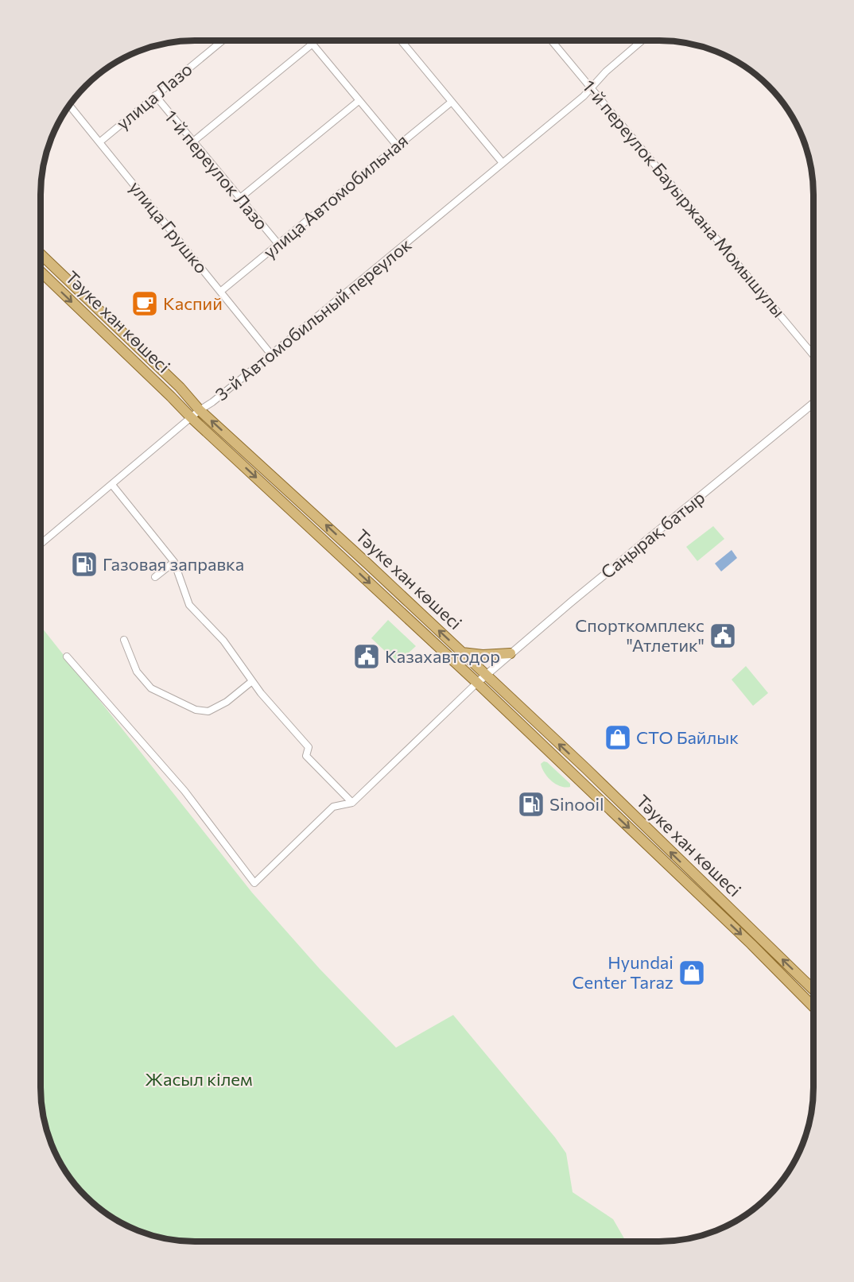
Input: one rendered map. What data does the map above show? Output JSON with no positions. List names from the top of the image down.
{
  "streets": {
    "main road": ["Тәуке хан көшесі"],
    "street": [
      "улица Лазо",
      "1-й переулок Лазо",
      "улица Автомобильная",
      "1-й переулок Бауыржана Момышулы",
      "улица Грушко",
      "3-й Автомобильный переулок",
      "Саңырақ батыр"
    ]
  },
  "crossings": [
    ["улица Лазо", "1-й переулок Лазо"],
    ["улица Лазо", "улица Грушко"],
    ["1-й переулок Лазо", "улица Автомобильная"],
    ["улица Автомобильная", "улица Грушко"],
    ["1-й переулок Бауыржана Момышулы", "3-й Автомобильный переулок"],
    ["улица Грушко", "3-й Автомобильный переулок"],
    ["3-й Автомобильный переулок", "Тәуке хан көшесі"],
    ["Тәуке хан көшесі", "Саңырақ батыр"]
  ],
  "parks": ["Жасыл кілем"],
  "places": {
    "cafe": ["Каспий"],
    "fuel station": ["Газовая заправка", "Sinooil"],
    "public building": ["Спорткомплекс \"Атлетик\"", "Казахавтодор"],
    "shop": ["СТО Байлык", "Hyundai Center Taraz"]
  }
}
